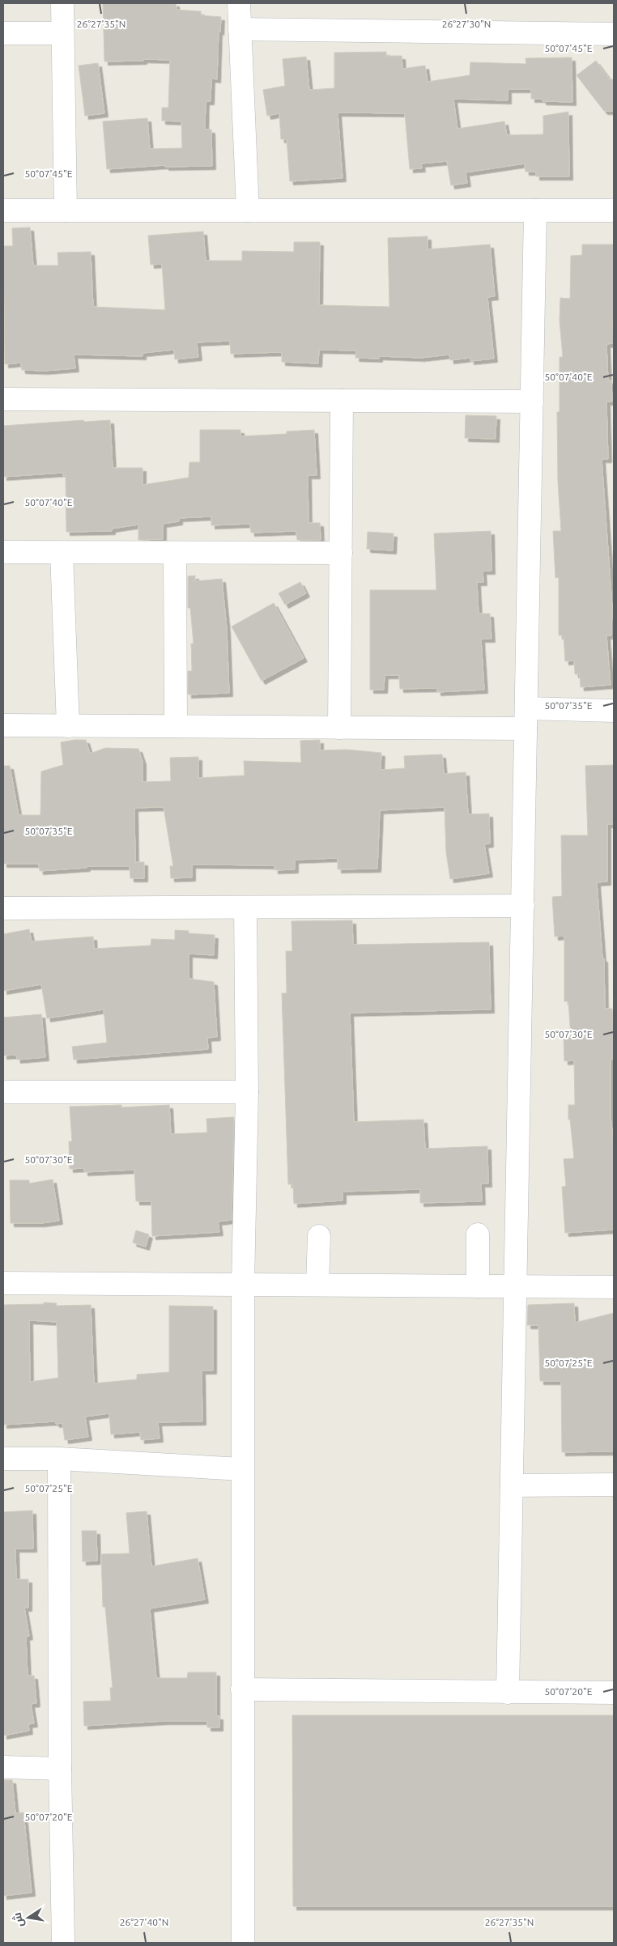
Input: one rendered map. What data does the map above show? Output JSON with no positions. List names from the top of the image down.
{
  "north": "left",
  "coordinates": [
    "26°27'35\"N",
    "26°27'30\"N",
    "50°07'45\"E",
    "50°07'40\"E",
    "50°07'35\"E",
    "50°07'30\"E",
    "50°07'25\"E",
    "50°07'20\"E",
    "26°27'40\"N"
  ]
}
